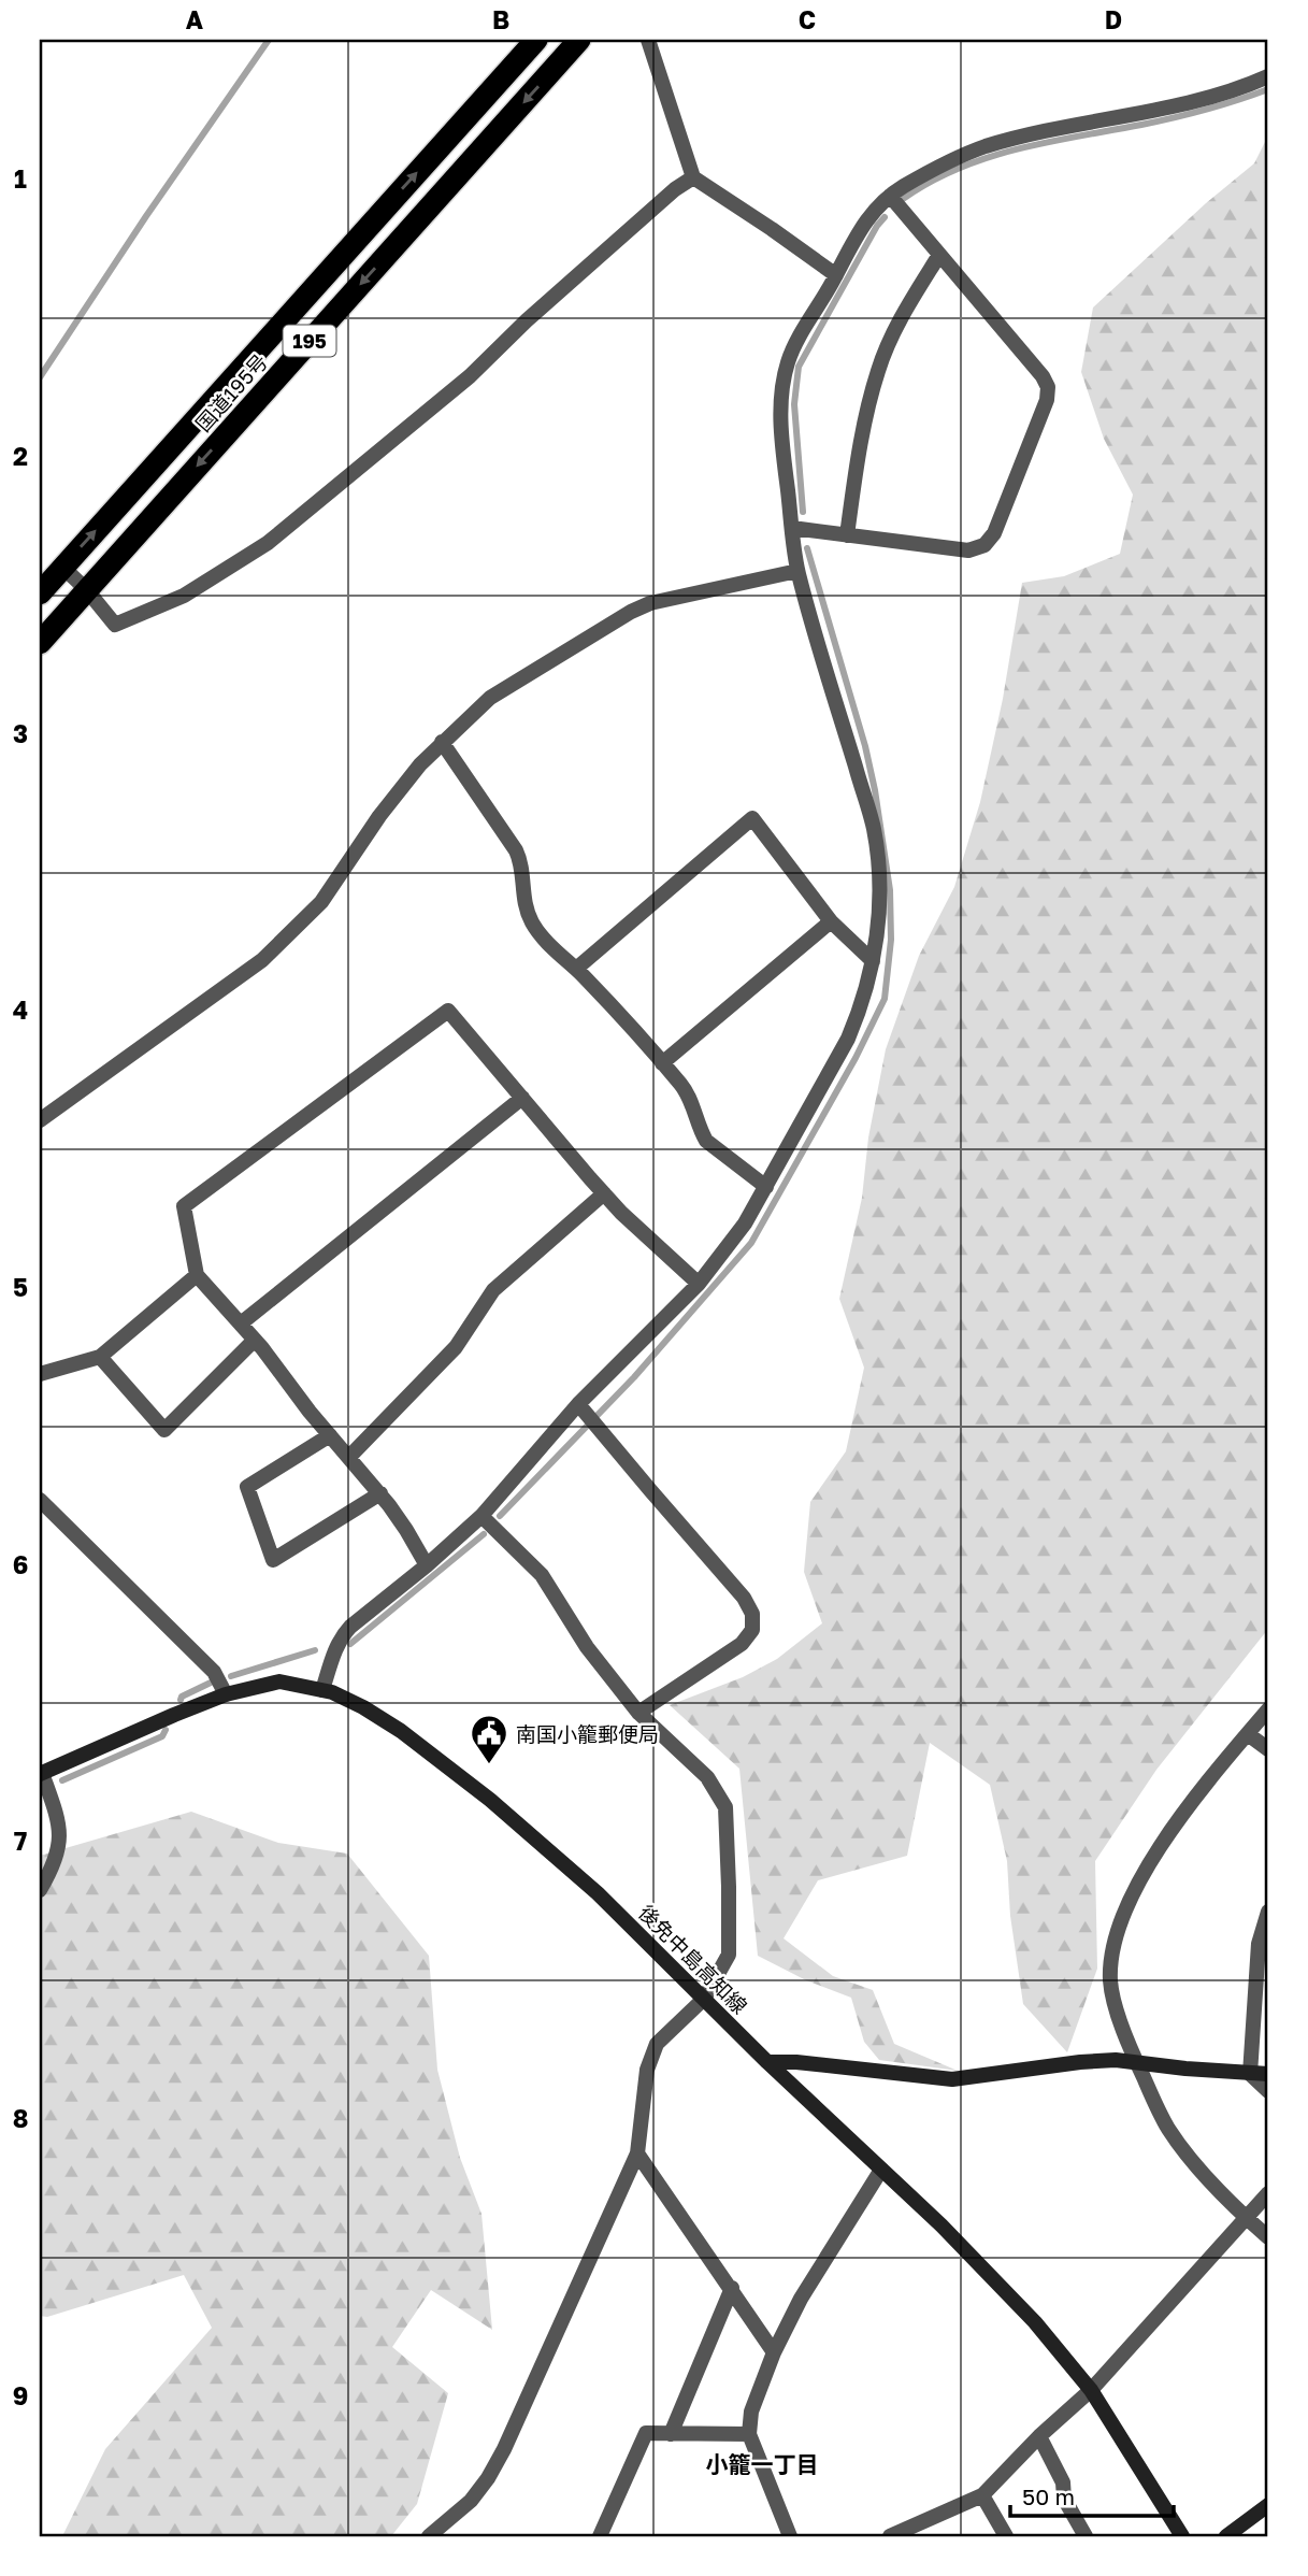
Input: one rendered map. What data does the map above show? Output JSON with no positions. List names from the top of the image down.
{
  "streets": {
    "highway": ["195", "国道195号"],
    "main road": ["後免中島高知線"]
  },
  "districts": ["小籠一丁目"],
  "places": {
    "public building": ["南国小籠郵便局"]
  },
  "scale_bar": "50 m",
  "grid": {
    "columns": [
      "A",
      "B",
      "C",
      "D"
    ],
    "rows": [
      "1",
      "2",
      "3",
      "4",
      "5",
      "6",
      "7",
      "8",
      "9"
    ]
  }
}
